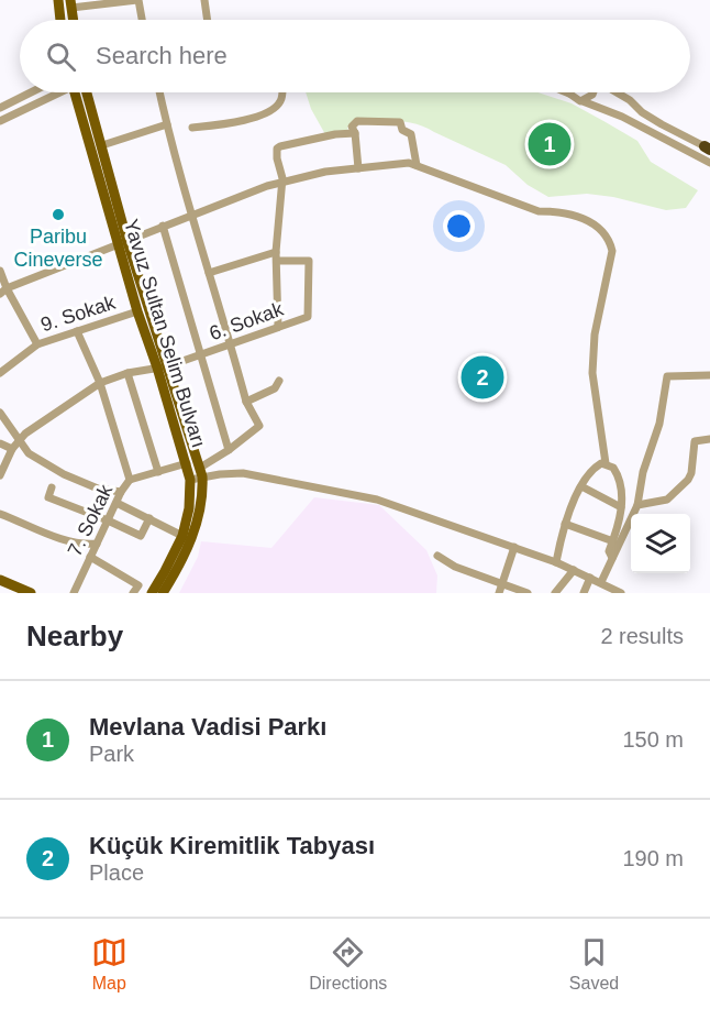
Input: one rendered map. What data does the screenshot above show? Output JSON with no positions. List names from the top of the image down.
{
  "streets": {
    "main road": ["Yavuz Sultan Selim Bulvarı"],
    "street": ["9. Sokak", "6. Sokak", "7. Sokak"]
  },
  "crossings": [
    ["9. Sokak", "Yavuz Sultan Selim Bulvarı"],
    ["6. Sokak", "Yavuz Sultan Selim Bulvarı"],
    ["Yavuz Sultan Selim Bulvarı", "7. Sokak"]
  ],
  "places": ["Paribu Cineverse"],
  "page": {
    "search": "Search here",
    "pins": ["1", "2"],
    "heading": ["Nearby", "2 results"],
    "list": [
      {
        "mark": "1",
        "name": "Mevlana Vadisi Parkı",
        "note": "Park",
        "value": "150 m"
      },
      {
        "mark": "2",
        "name": "Küçük Kiremitlik Tabyası",
        "note": "Place",
        "value": "190 m"
      }
    ],
    "nav": ["Map", "Directions", "Saved"]
  }
}
